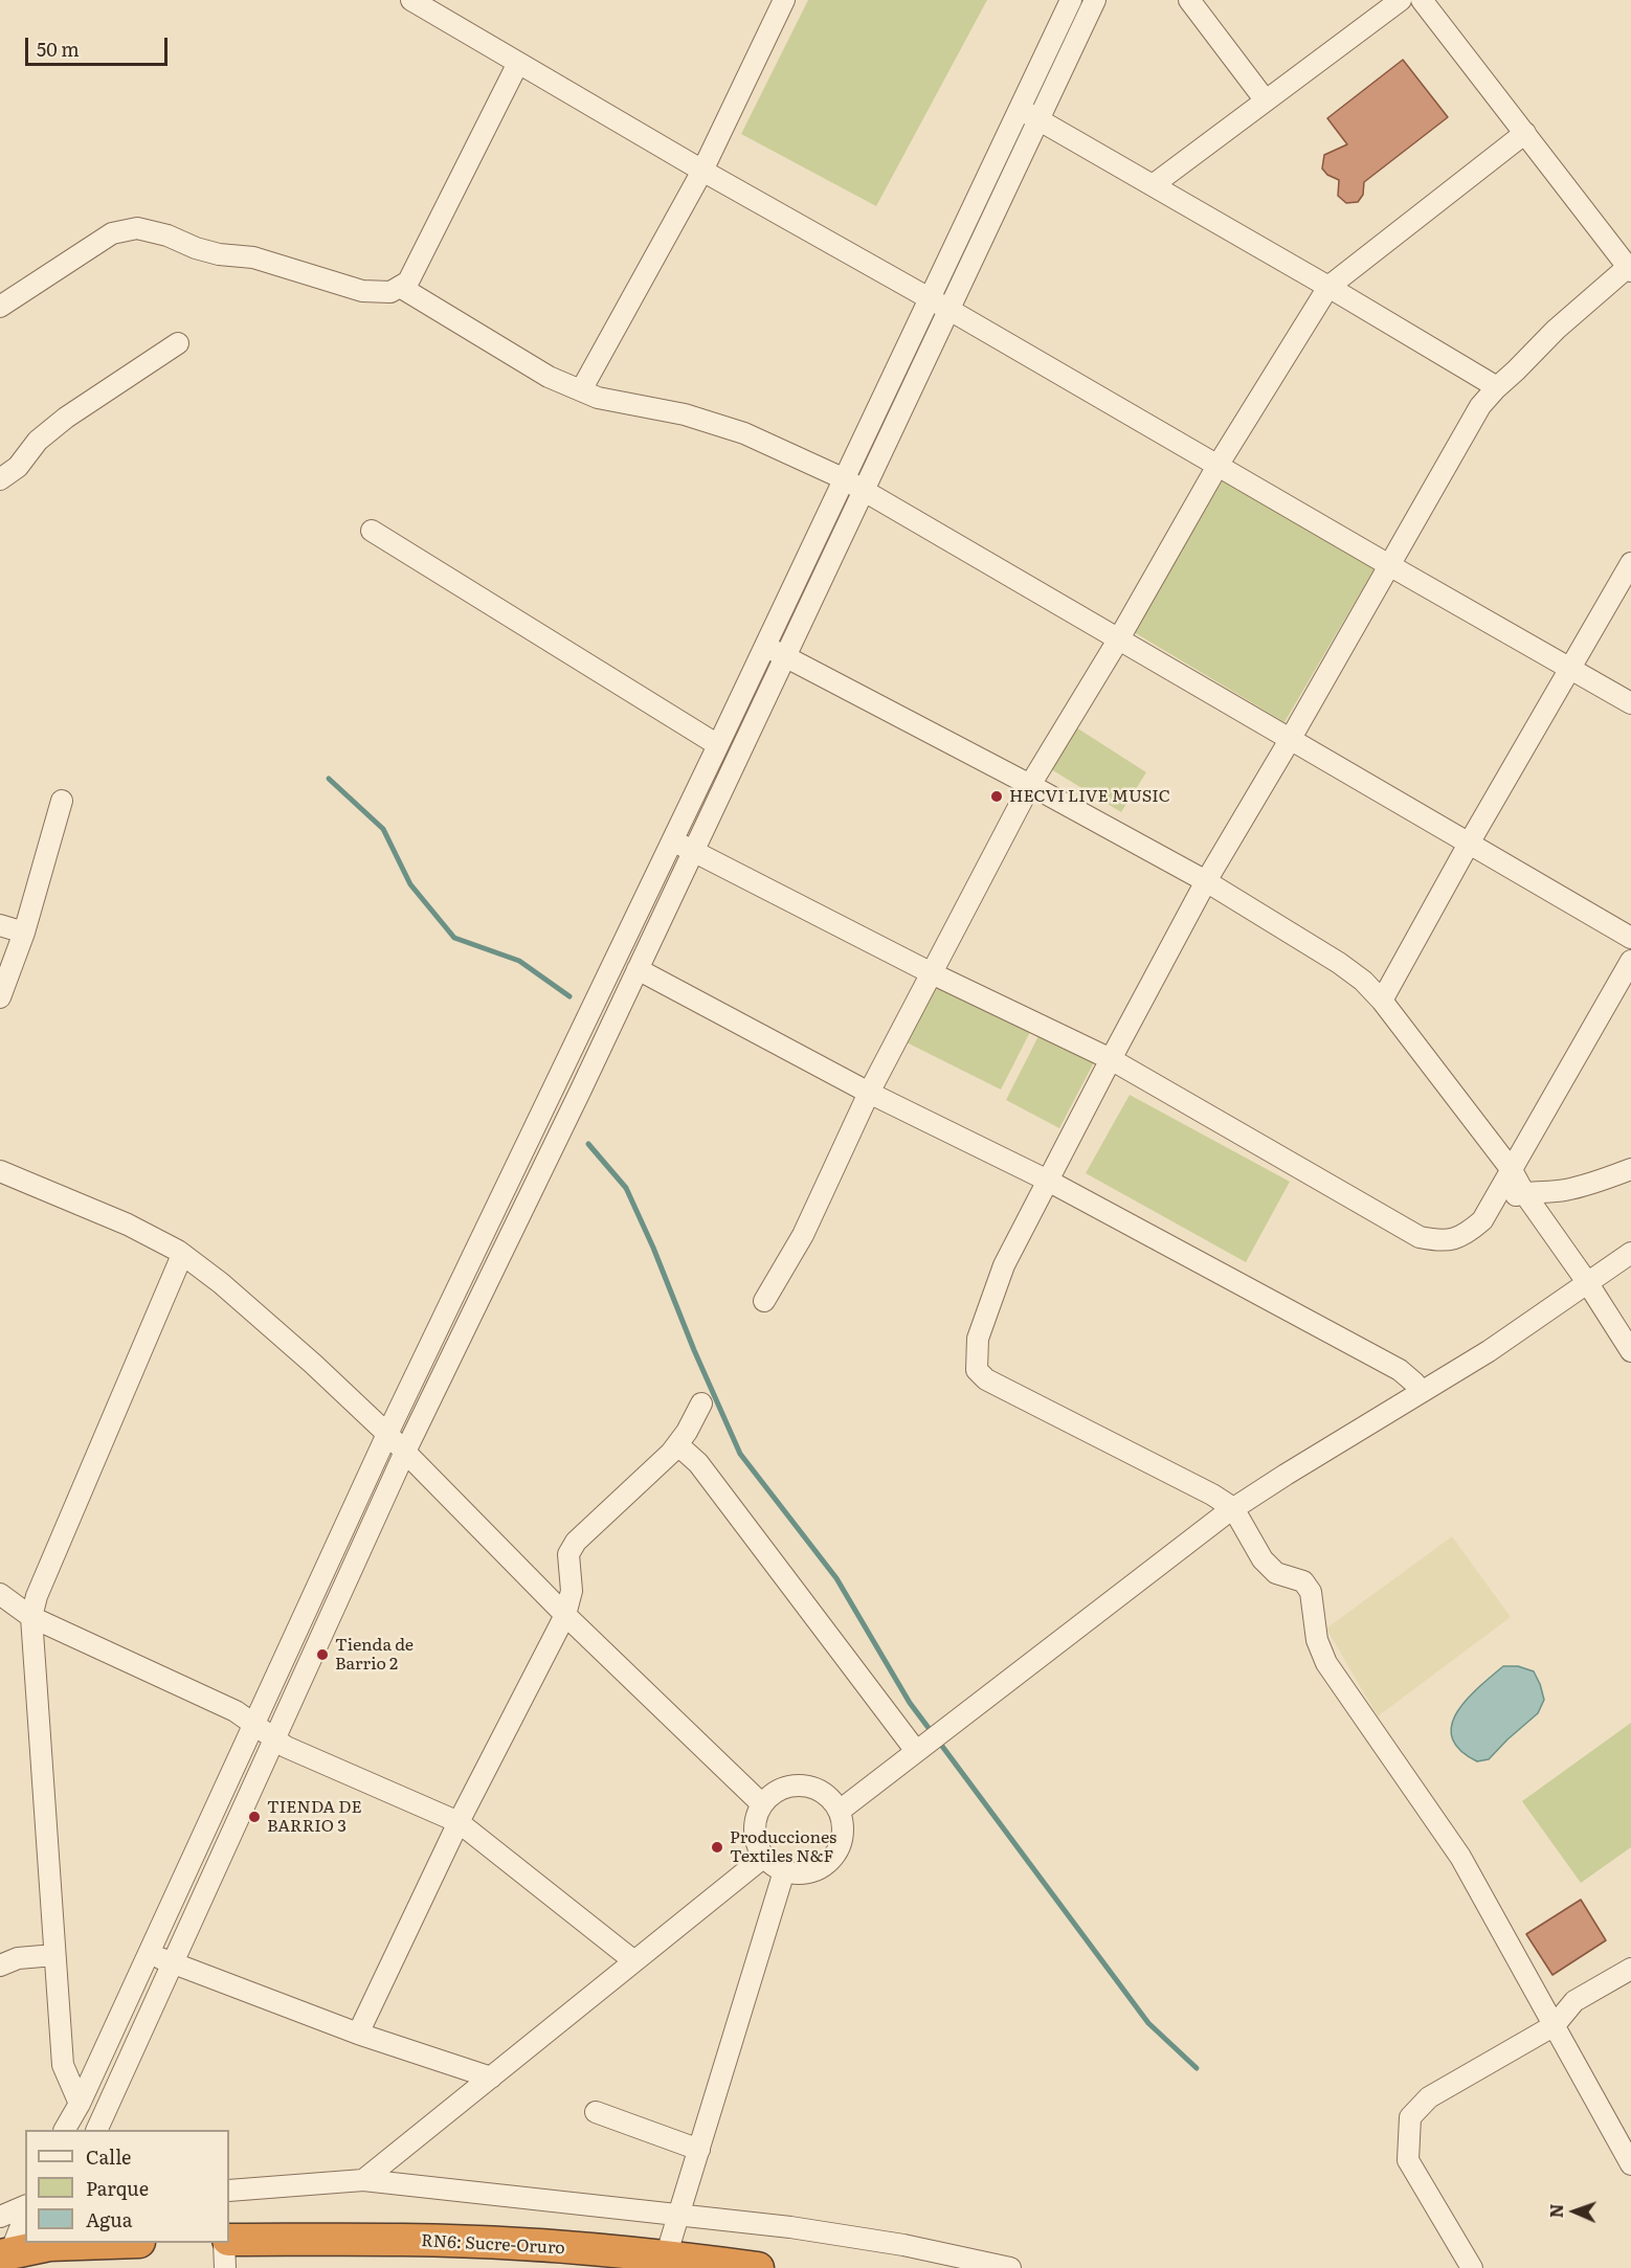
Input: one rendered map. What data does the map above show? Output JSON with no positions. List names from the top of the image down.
{
  "streets": {
    "highway": ["RN6: Sucre-Oruro"]
  },
  "places": [
    "HECVI LIVE MUSIC",
    "Tienda de Barrio 2",
    "TIENDA DE BARRIO 3",
    "Producciones Textiles N&F"
  ],
  "legend": ["Calle", "Parque", "Agua"],
  "scale_bar": "50 m",
  "north": "left"
}
